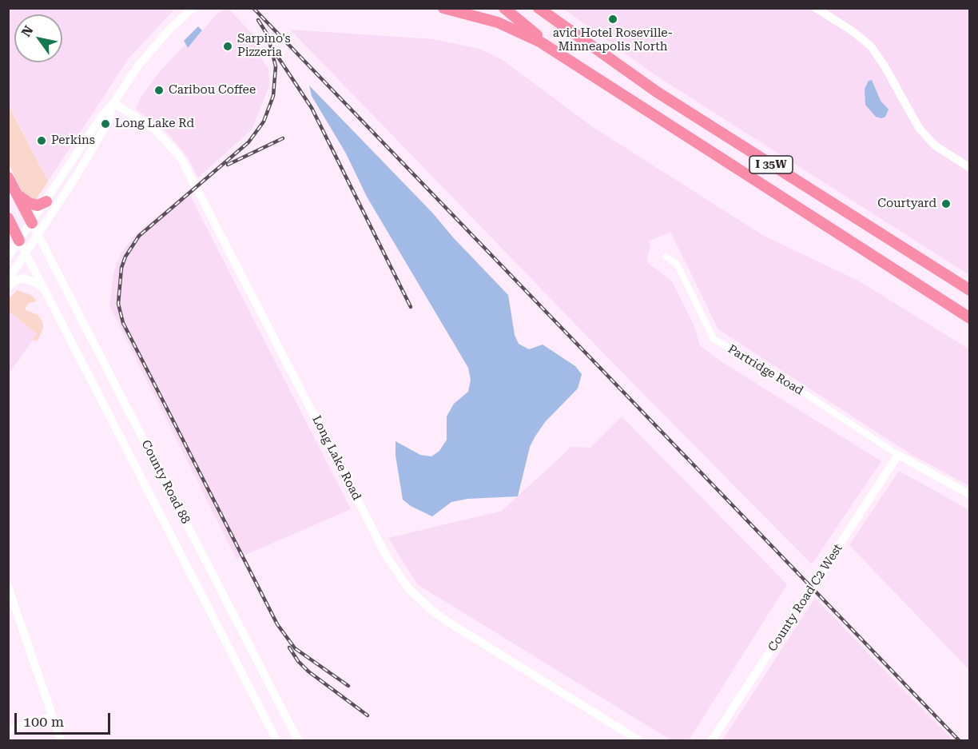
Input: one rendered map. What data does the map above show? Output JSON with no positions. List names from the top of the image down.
{
  "streets": {
    "highway": ["I 35W"],
    "main road": ["Long Lake Road", "County Road 88", "County Road C2 West"],
    "street": ["Partridge Road"]
  },
  "crossings": [
    ["Partridge Road", "County Road C2 West"]
  ],
  "places": [
    "avid Hotel Roseville- Minneapolis North",
    "Sarpino's Pizzeria",
    "Caribou Coffee",
    "Long Lake Rd",
    "Perkins",
    "Courtyard"
  ],
  "scale_bar": "100 m",
  "north": "top left"
}
